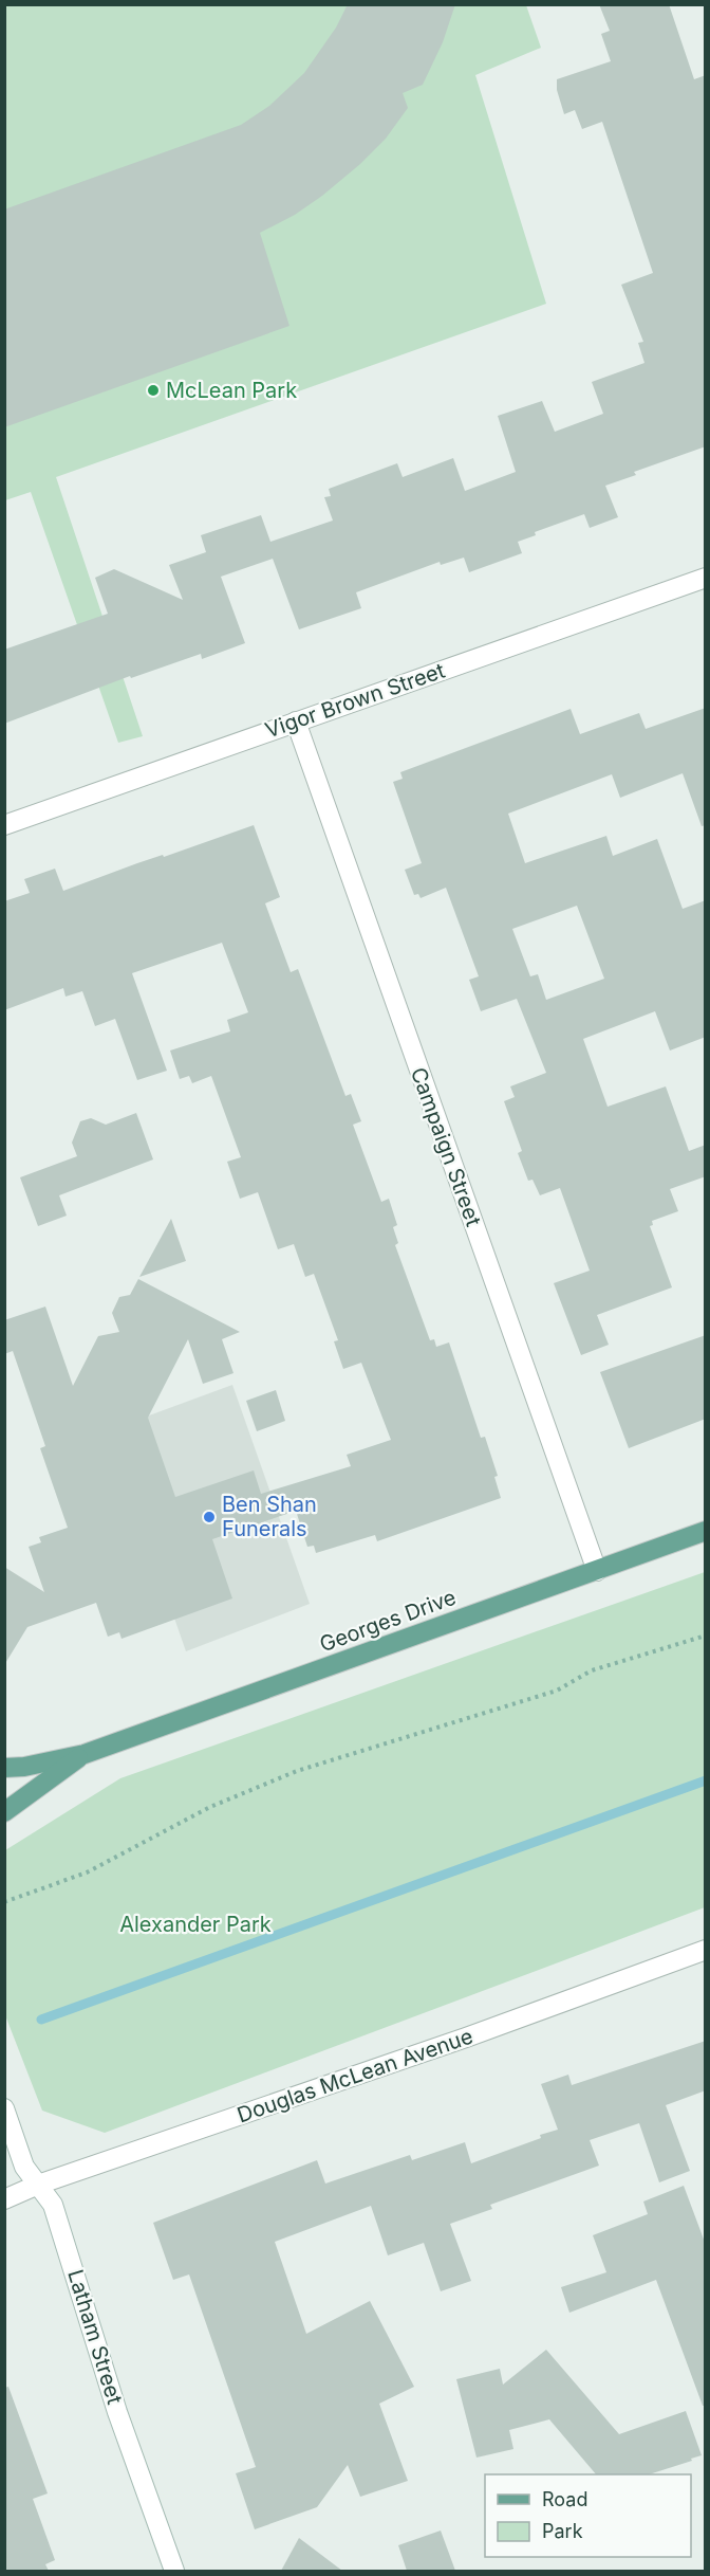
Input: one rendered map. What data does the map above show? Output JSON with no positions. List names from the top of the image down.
{
  "streets": {
    "main road": ["Georges Drive"],
    "street": [
      "Vigor Brown Street",
      "Campaign Street",
      "Douglas McLean Avenue",
      "Latham Street"
    ]
  },
  "crossings": [
    ["Vigor Brown Street", "Campaign Street"],
    ["Campaign Street", "Georges Drive"],
    ["Douglas McLean Avenue", "Latham Street"]
  ],
  "parks": ["Alexander Park"],
  "places": ["McLean Park", "Ben Shan Funerals"],
  "legend": ["Road", "Park"]
}
